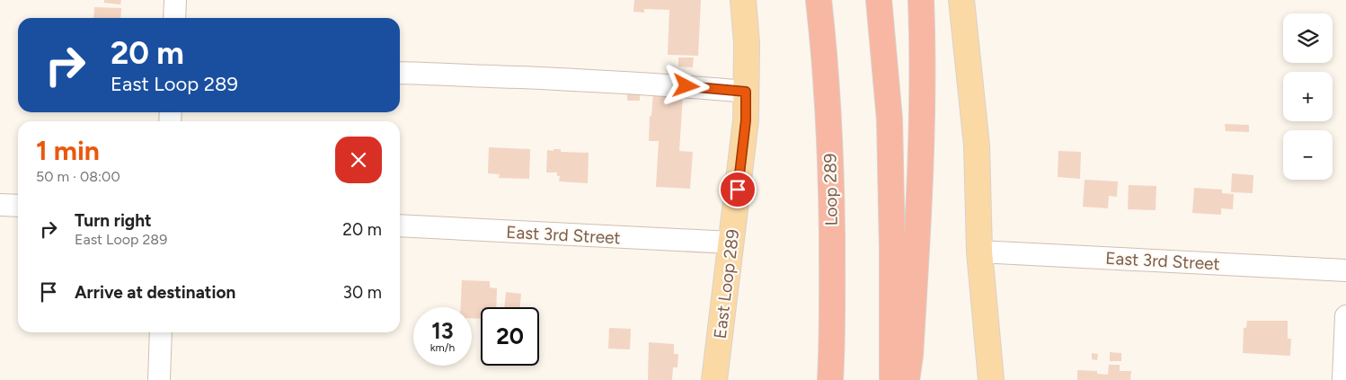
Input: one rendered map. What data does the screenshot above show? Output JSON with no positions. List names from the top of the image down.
{
  "streets": {
    "highway": ["Loop 289"],
    "main road": ["East Loop 289"],
    "street": ["East 3rd Street"]
  },
  "crossings": [
    ["East 3rd Street", "East Loop 289"]
  ],
  "page": {
    "map_buttons": ["+", "−"],
    "turn": ["20 m", "East Loop 289"],
    "heading": ["1 min", "50 m · 08:00"],
    "list": [
      {
        "name": "Turn right",
        "note": "East Loop 289",
        "value": "20 m"
      },
      {
        "name": "Arrive at destination",
        "value": "30 m"
      }
    ],
    "speed": "13 km/h",
    "limit": "20"
  }
}
